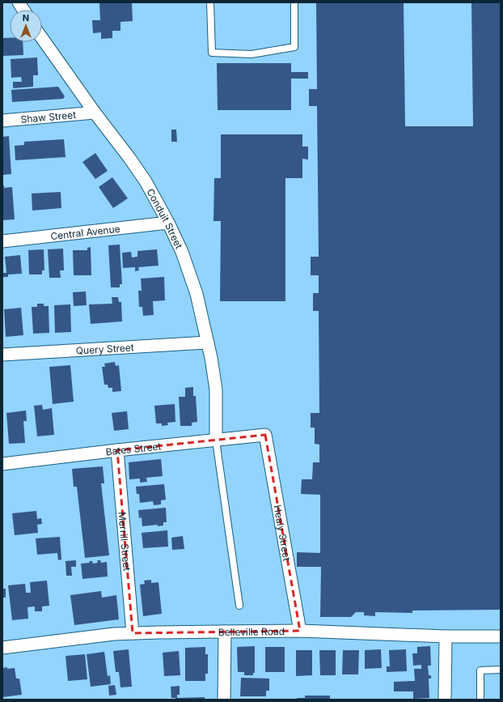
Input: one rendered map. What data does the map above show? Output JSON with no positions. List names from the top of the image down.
{
  "streets": {
    "street": [
      "Shaw Street",
      "Conduit Street",
      "Central Avenue",
      "Query Street",
      "Bates Street",
      "Healy Street",
      "Merrill Street",
      "Belleville Road"
    ]
  },
  "crossings": [
    ["Shaw Street", "Conduit Street"],
    ["Conduit Street", "Central Avenue"],
    ["Conduit Street", "Query Street"],
    ["Conduit Street", "Bates Street"],
    ["Bates Street", "Healy Street"],
    ["Bates Street", "Merrill Street"],
    ["Healy Street", "Belleville Road"],
    ["Merrill Street", "Belleville Road"]
  ],
  "north": "top"
}
